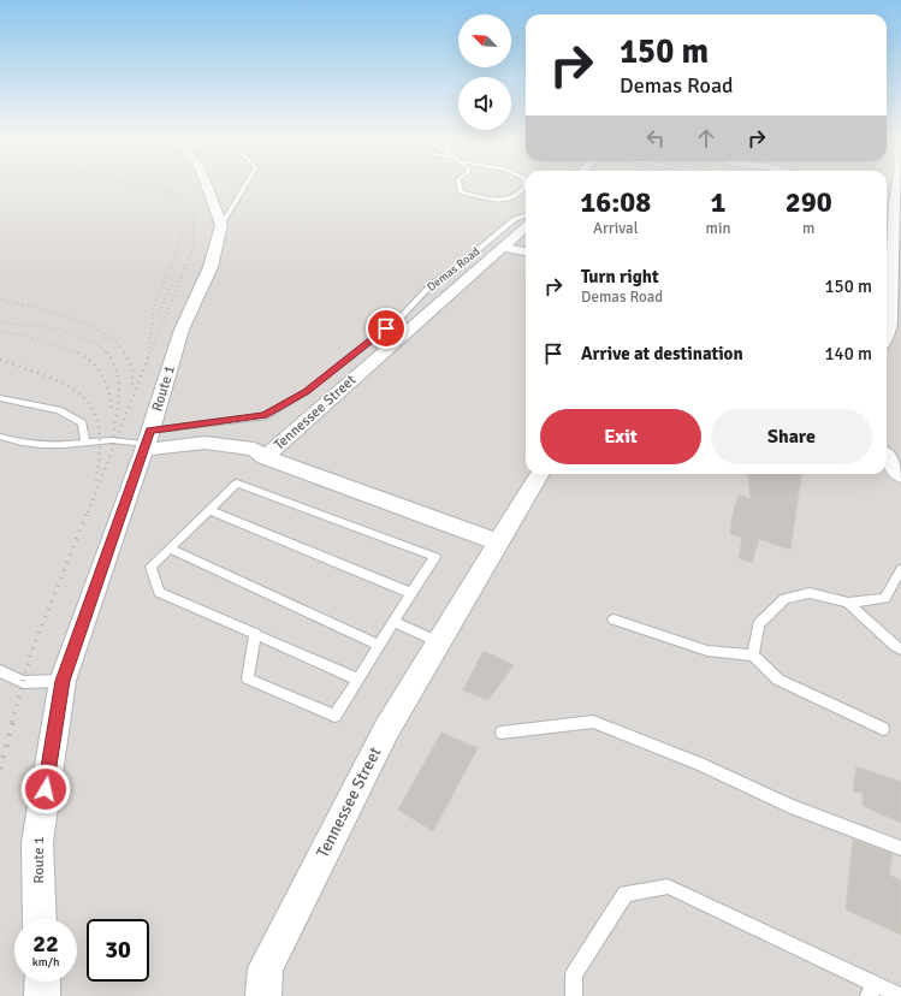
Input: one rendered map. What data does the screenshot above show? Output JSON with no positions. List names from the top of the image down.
{
  "streets": {
    "street": ["Route 1", "Tennessee Street"],
    "lane": ["Demas Road"]
  },
  "crossings": [
    ["Demas Road", "Route 1"]
  ],
  "north": "top left",
  "page": {
    "turn": ["150 m", "Demas Road"],
    "eta": [
      "16:08",
      "Arrival",
      "1",
      "min",
      "290",
      "m"
    ],
    "list": [
      {
        "name": "Turn right",
        "note": "Demas Road",
        "value": "150 m"
      },
      {
        "name": "Arrive at destination",
        "value": "140 m"
      }
    ],
    "buttons": ["Exit", "Share"],
    "speed": "22 km/h",
    "limit": "30"
  }
}
